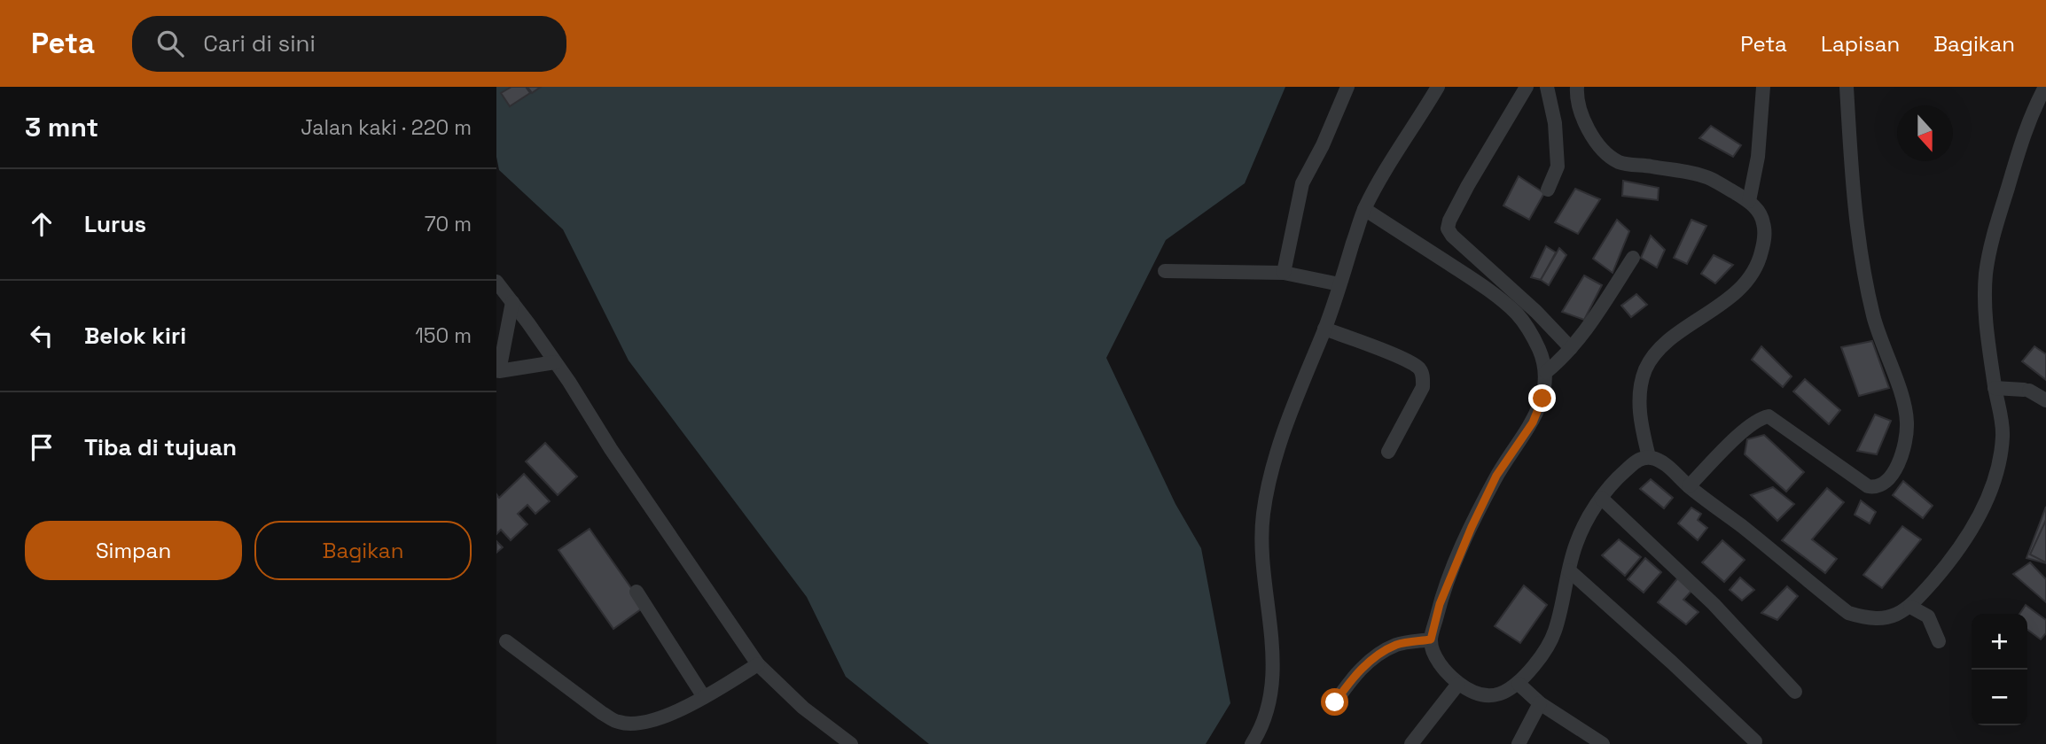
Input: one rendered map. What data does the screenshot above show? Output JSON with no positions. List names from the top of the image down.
{
  "north": "bottom",
  "page": {
    "header": "Peta",
    "search": "Cari di sini",
    "nav": ["Peta", "Lapisan", "Bagikan"],
    "heading": ["3 mnt", "Jalan kaki · 220 m"],
    "list": [
      ["Lurus", "70 m"],
      ["Belok kiri", "150 m"],
      "Tiba di tujuan"
    ],
    "buttons": ["Simpan", "Bagikan"],
    "map_buttons": ["+", "−"]
  }
}
